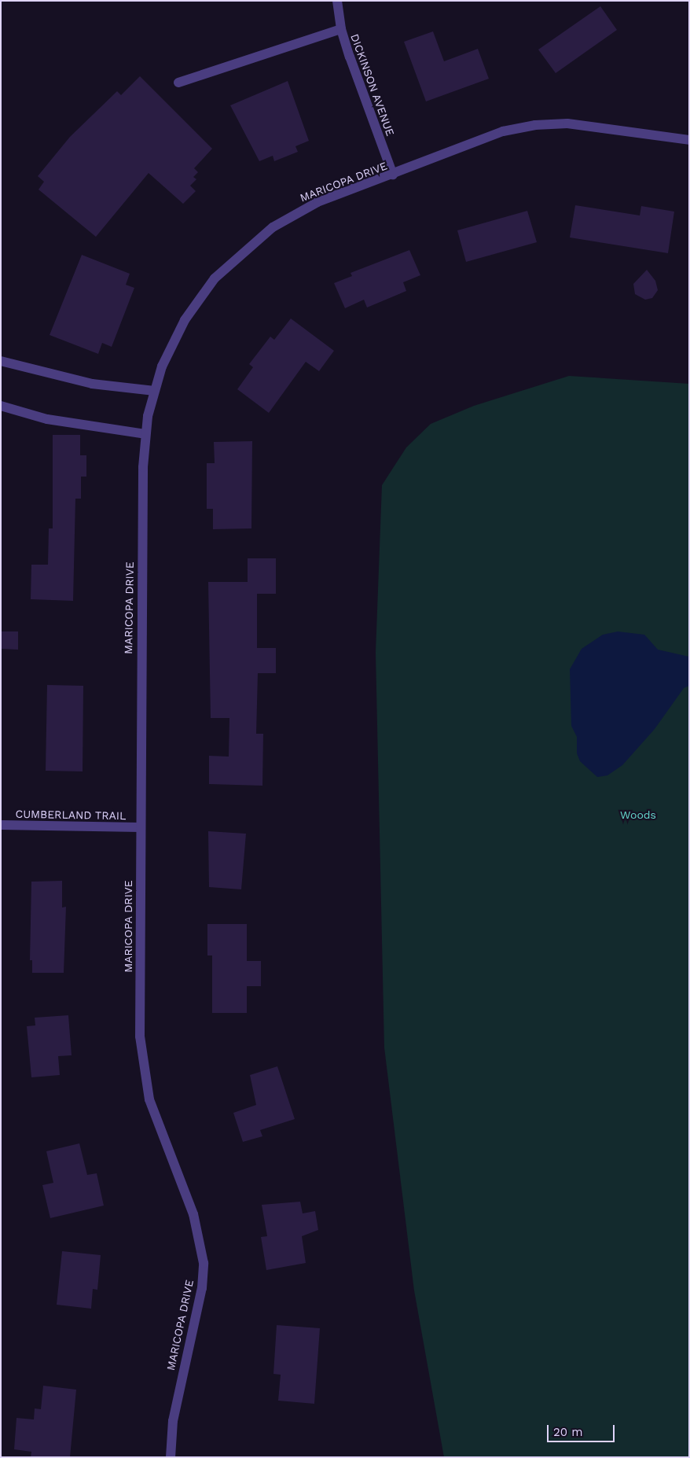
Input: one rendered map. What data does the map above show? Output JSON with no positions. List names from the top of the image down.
{
  "streets": {
    "street": ["DICKINSON AVENUE", "MARICOPA DRIVE", "CUMBERLAND TRAIL"]
  },
  "crossings": [
    ["DICKINSON AVENUE", "MARICOPA DRIVE"],
    ["MARICOPA DRIVE", "CUMBERLAND TRAIL"]
  ],
  "parks": ["Woods"],
  "scale_bar": "20 m"
}
